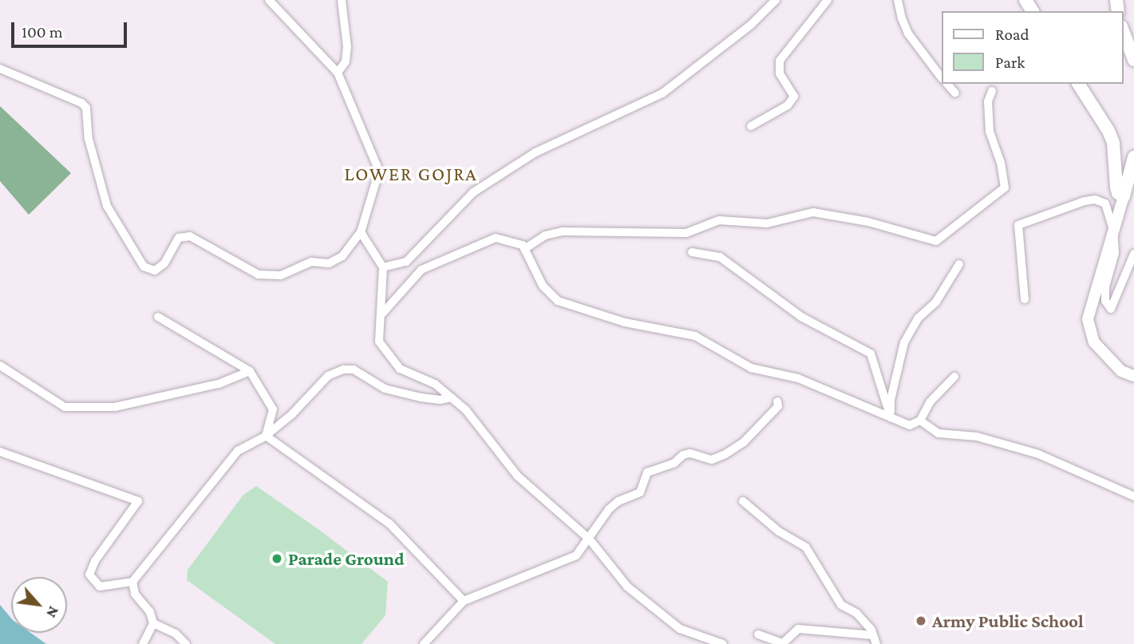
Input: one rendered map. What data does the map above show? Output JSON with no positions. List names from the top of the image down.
{
  "districts": ["LOWER GOJRA"],
  "places": ["Parade Ground", "Army Public School"],
  "legend": ["Road", "Park"],
  "scale_bar": "100 m",
  "north": "bottom right"
}
